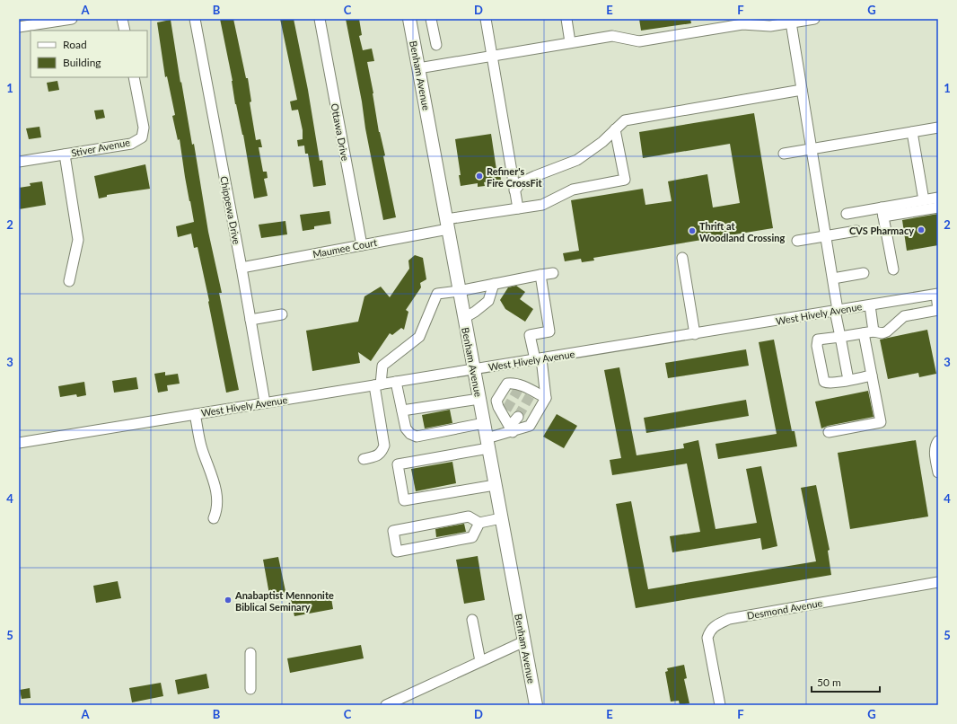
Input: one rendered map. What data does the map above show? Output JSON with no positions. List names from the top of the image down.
{
  "streets": {
    "main road": ["Benham Avenue"],
    "street": [
      "Ottawa Drive",
      "Stiver Avenue",
      "Chippewa Drive",
      "Maumee Court",
      "West Hively Avenue",
      "Desmond Avenue"
    ]
  },
  "crossings": [
    ["Benham Avenue", "Maumee Court"],
    ["Benham Avenue", "West Hively Avenue"],
    ["Ottawa Drive", "Maumee Court"],
    ["Chippewa Drive", "Maumee Court"],
    ["Chippewa Drive", "West Hively Avenue"]
  ],
  "places": [
    "Refiner's Fire CrossFit",
    "CVS Pharmacy",
    "Thrift at Woodland Crossing",
    "Anabaptist Mennonite Biblical Seminary"
  ],
  "legend": ["Road", "Building"],
  "scale_bar": "50 m",
  "grid": {
    "columns": [
      "A",
      "B",
      "C",
      "D",
      "E",
      "F",
      "G"
    ],
    "rows": [
      "1",
      "2",
      "3",
      "4",
      "5"
    ]
  }
}
